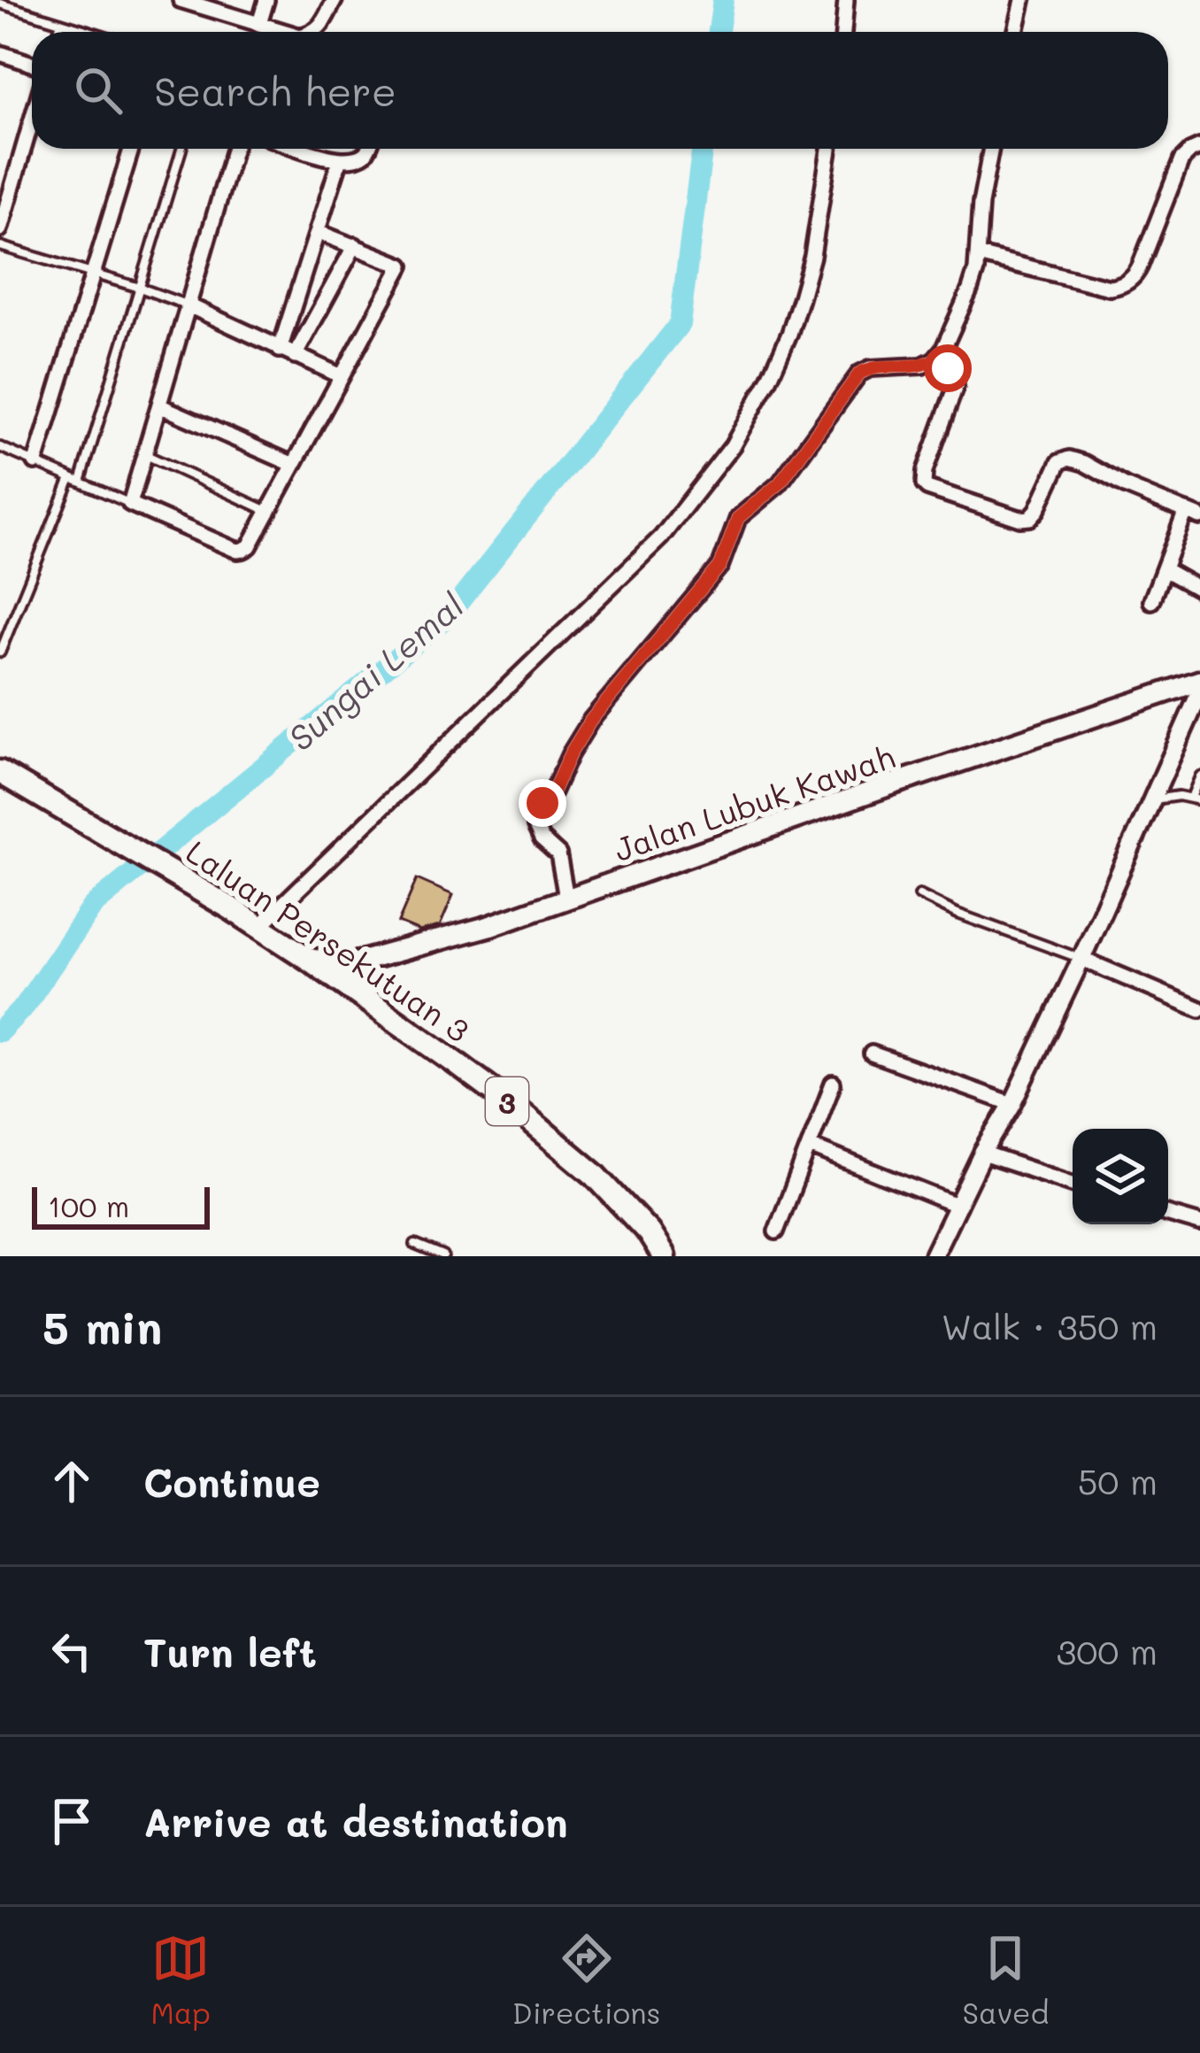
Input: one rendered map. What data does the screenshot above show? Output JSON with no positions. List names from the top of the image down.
{
  "streets": {
    "highway": ["Laluan Persekutuan 3", "3"],
    "main road": ["Jalan Lubuk Kawah"]
  },
  "water": ["Sungai Lemal"],
  "scale_bar": "100 m",
  "page": {
    "search": "Search here",
    "scale": "100 m",
    "heading": ["5 min", "Walk · 350 m"],
    "list": [
      ["Continue", "50 m"],
      ["Turn left", "300 m"],
      "Arrive at destination"
    ],
    "nav": ["Map", "Directions", "Saved"]
  }
}
